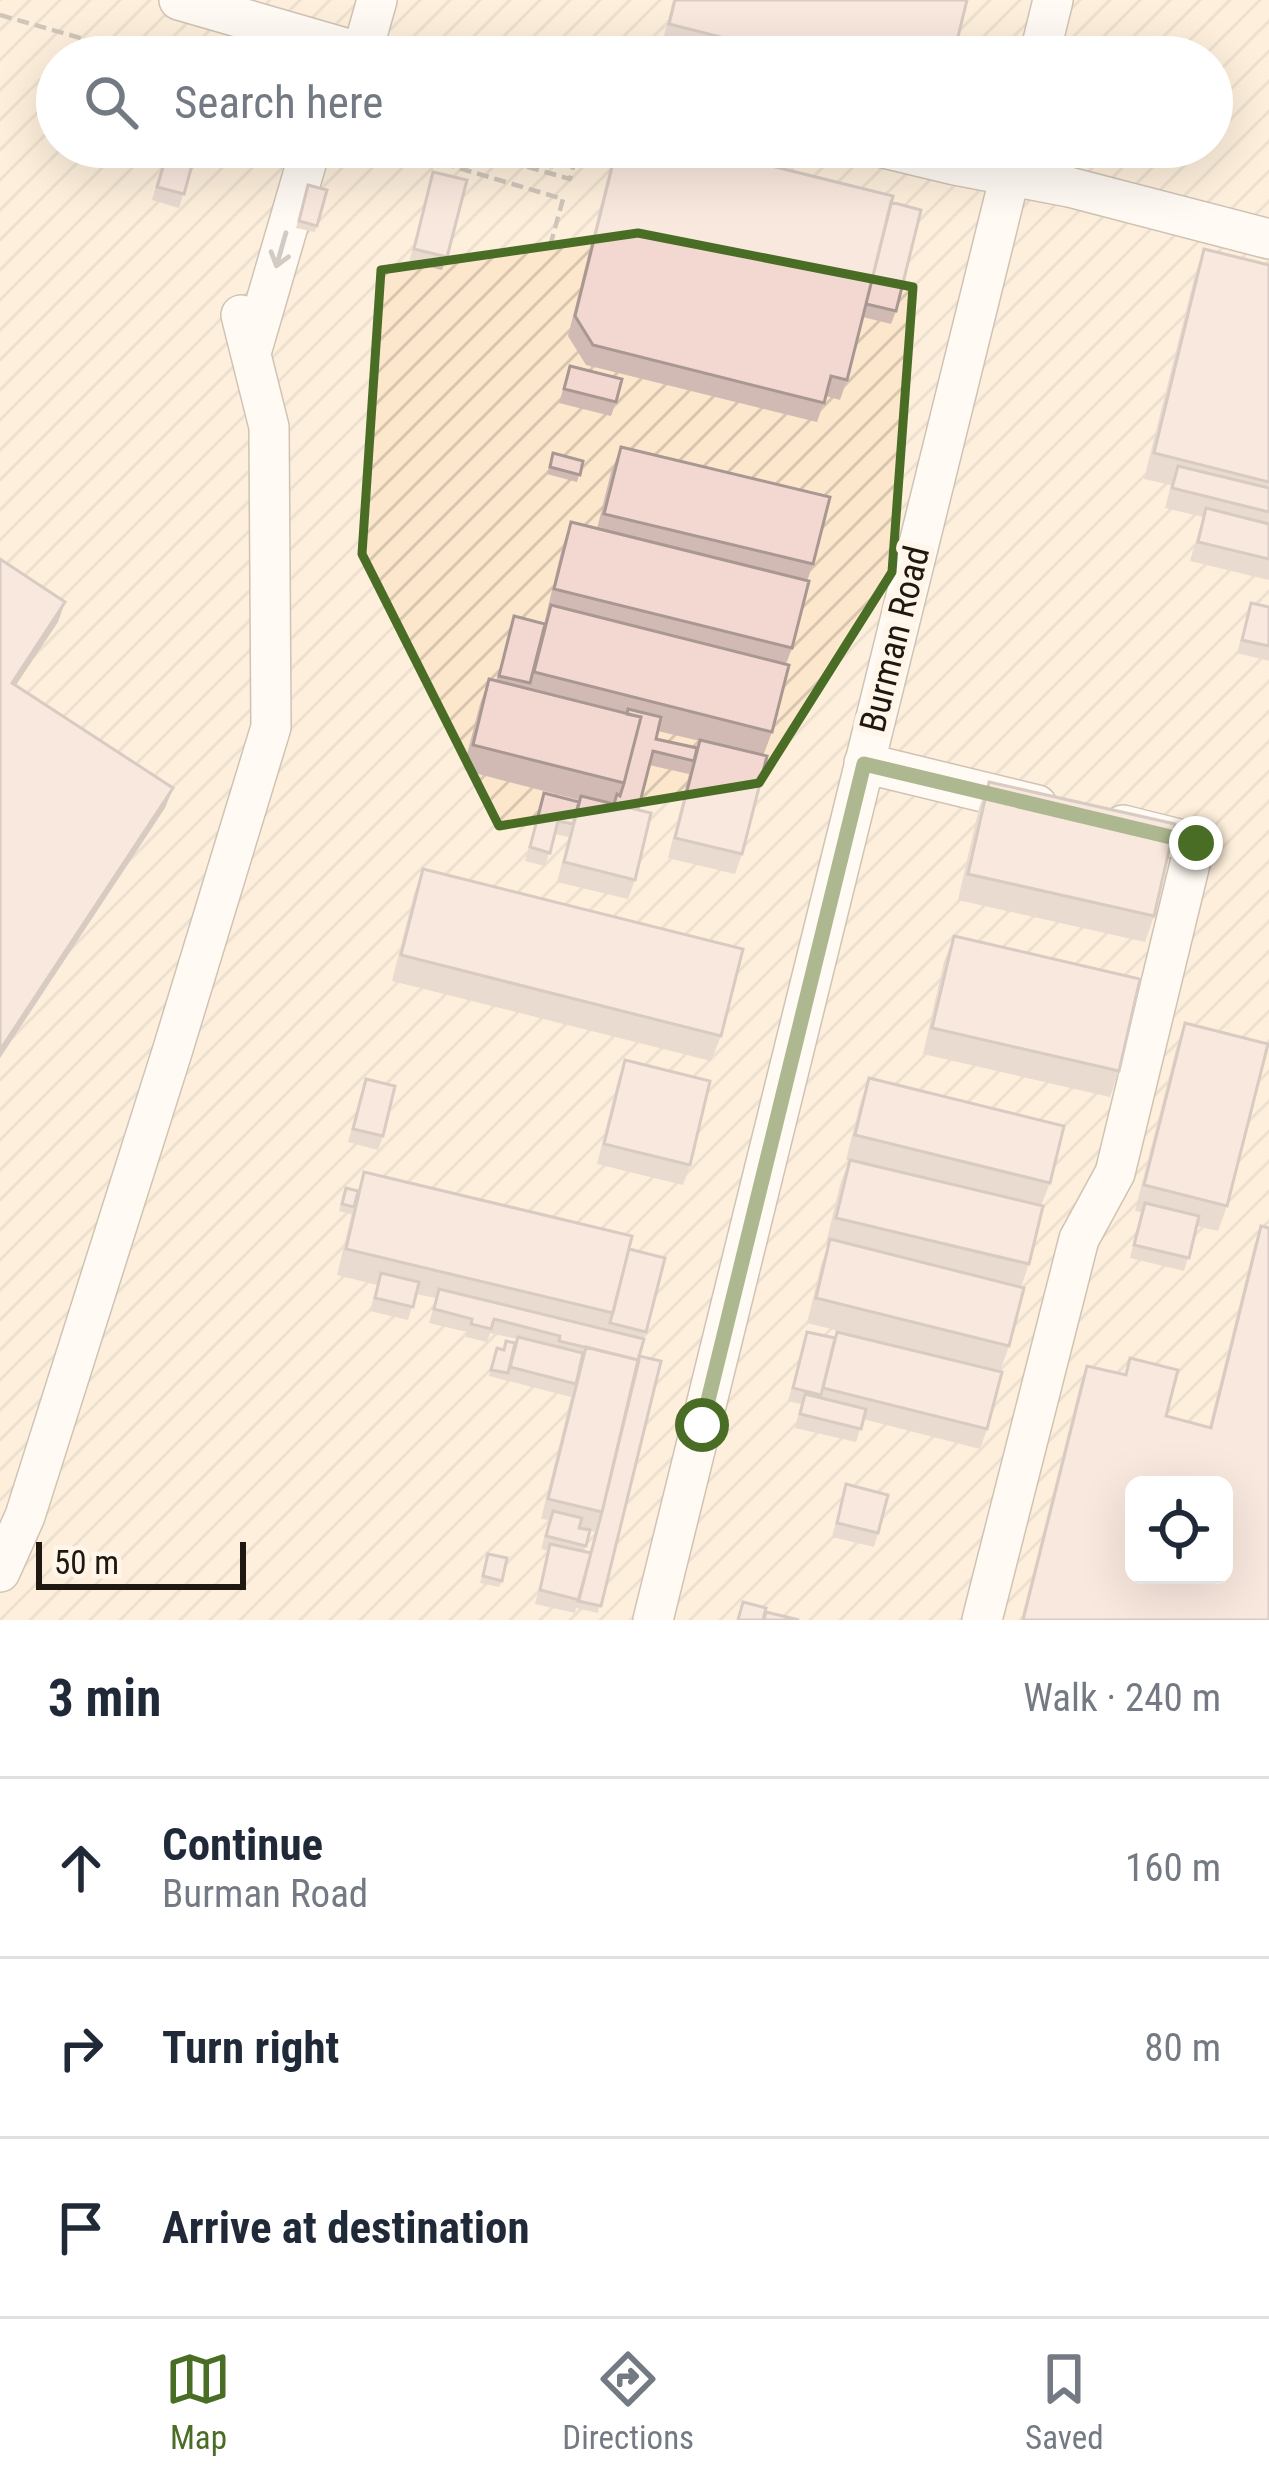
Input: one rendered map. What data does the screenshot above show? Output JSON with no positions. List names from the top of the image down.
{
  "streets": {
    "street": ["Burman Road"]
  },
  "scale_bar": "50 m",
  "page": {
    "search": "Search here",
    "scale": "50 m",
    "heading": ["3 min", "Walk · 240 m"],
    "list": [
      ["Continue", "Burman Road", "160 m"],
      ["Turn right", "80 m"],
      "Arrive at destination"
    ],
    "nav": ["Map", "Directions", "Saved"]
  }
}
